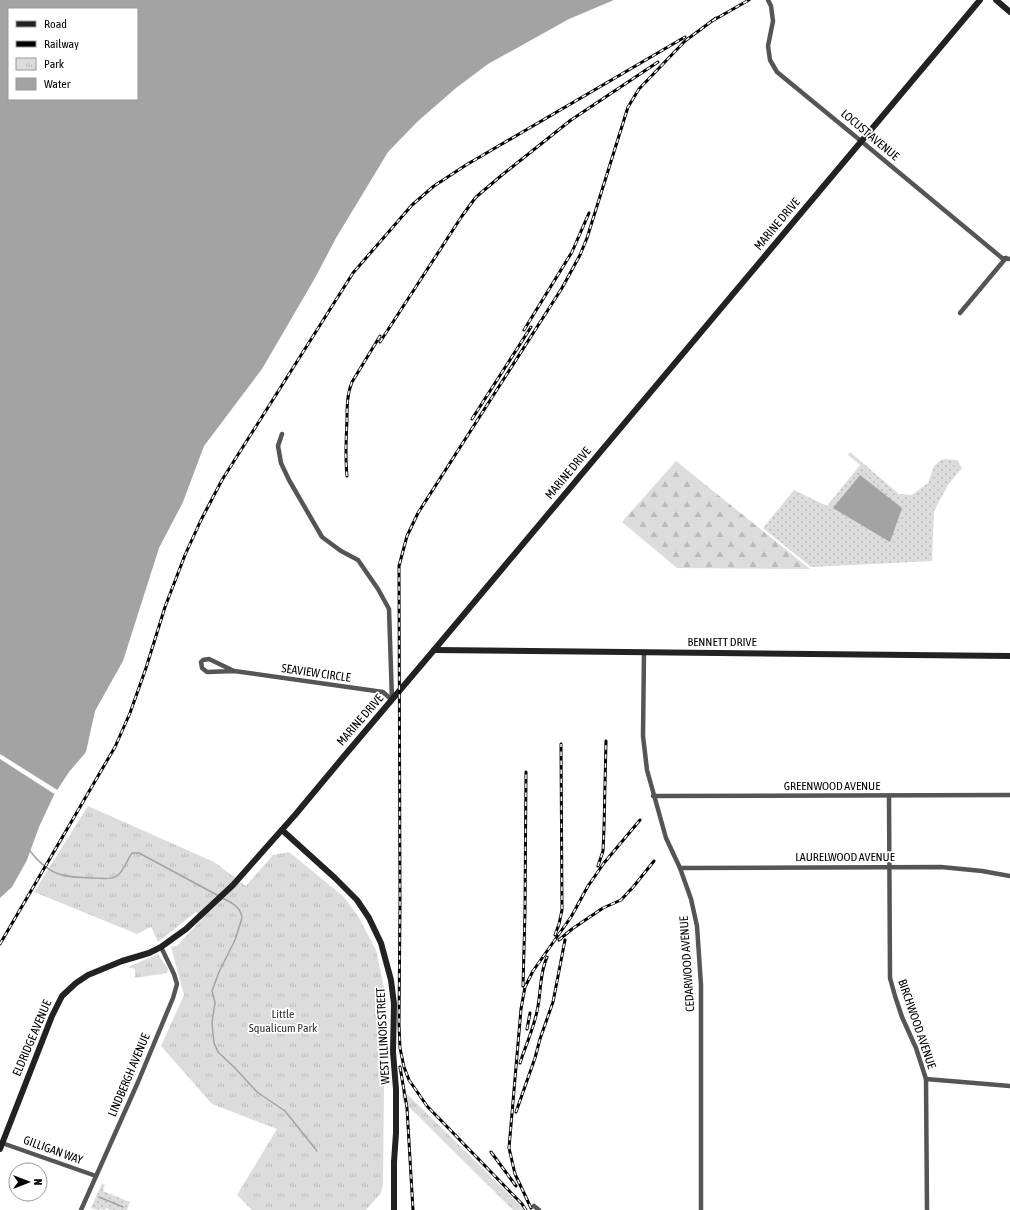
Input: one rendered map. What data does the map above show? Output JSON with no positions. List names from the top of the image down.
{
  "streets": {
    "main road": [
      "MARINE DRIVE",
      "BENNETT DRIVE",
      "WEST ILLINOIS STREET",
      "ELDRIDGE AVENUE"
    ],
    "street": [
      "LOCUST AVENUE",
      "SEAVIEW CIRCLE",
      "GREENWOOD AVENUE",
      "LAURELWOOD AVENUE",
      "CEDARWOOD AVENUE",
      "BIRCHWOOD AVENUE",
      "LINDBERGH AVENUE",
      "GILLIGAN WAY"
    ]
  },
  "crossings": [
    ["LOCUST AVENUE", "MARINE DRIVE"],
    ["MARINE DRIVE", "BENNETT DRIVE"],
    ["MARINE DRIVE", "SEAVIEW CIRCLE"],
    ["MARINE DRIVE", "WEST ILLINOIS STREET"],
    ["MARINE DRIVE", "ELDRIDGE AVENUE"],
    ["MARINE DRIVE", "LINDBERGH AVENUE"],
    ["BENNETT DRIVE", "CEDARWOOD AVENUE"],
    ["GREENWOOD AVENUE", "CEDARWOOD AVENUE"],
    ["GREENWOOD AVENUE", "BIRCHWOOD AVENUE"],
    ["LAURELWOOD AVENUE", "CEDARWOOD AVENUE"],
    ["LAURELWOOD AVENUE", "BIRCHWOOD AVENUE"],
    ["ELDRIDGE AVENUE", "LINDBERGH AVENUE"],
    ["ELDRIDGE AVENUE", "GILLIGAN WAY"],
    ["LINDBERGH AVENUE", "GILLIGAN WAY"]
  ],
  "parks": ["Little Squalicum Park"],
  "legend": [
    "Road",
    "Railway",
    "Park",
    "Water"
  ],
  "north": "right"
}
